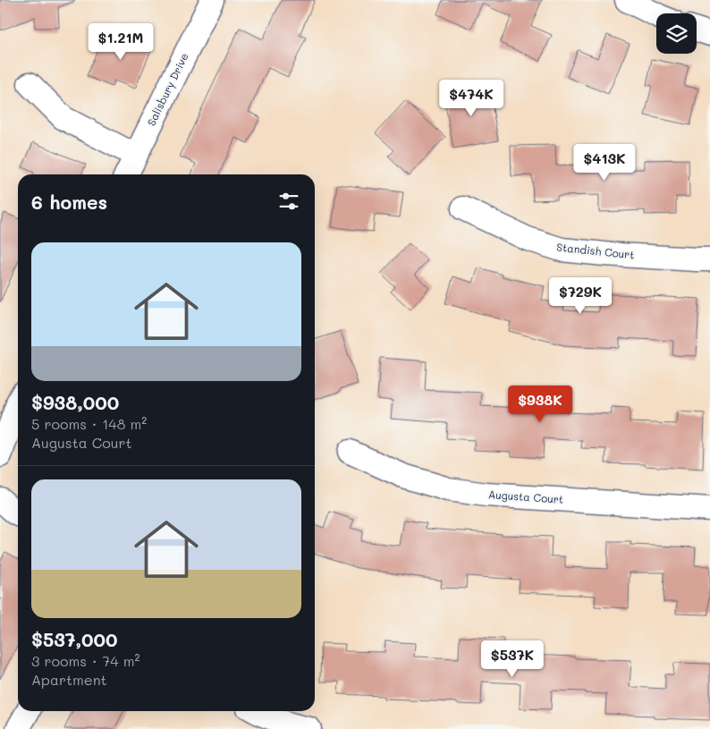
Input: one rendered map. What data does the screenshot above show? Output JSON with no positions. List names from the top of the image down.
{
  "streets": {
    "street": ["Salisbury Drive", "Standish Court", "Augusta Court"]
  },
  "page": {
    "price": [
      "$1.21M",
      "$474K",
      "$413K",
      "$729K",
      "$938K",
      "$537K"
    ],
    "heading": "6 homes",
    "list": [
      {
        "name": "$938,000",
        "note": "5 rooms · 148 m² · Augusta Court"
      },
      {
        "name": "$537,000",
        "note": "3 rooms · 74 m² · Apartment"
      }
    ]
  }
}
